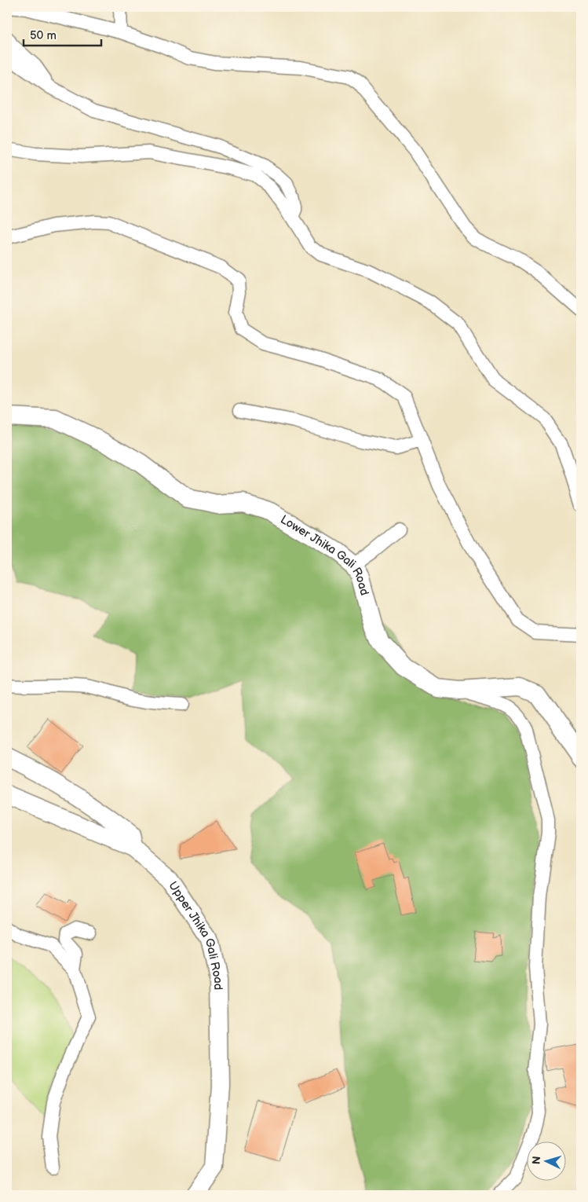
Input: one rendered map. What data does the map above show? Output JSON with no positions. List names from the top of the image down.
{
  "streets": {
    "main road": ["Lower Jhika Gali Road", "Upper Jhika Gali Road"]
  },
  "scale_bar": "50 m",
  "north": "left"
}
